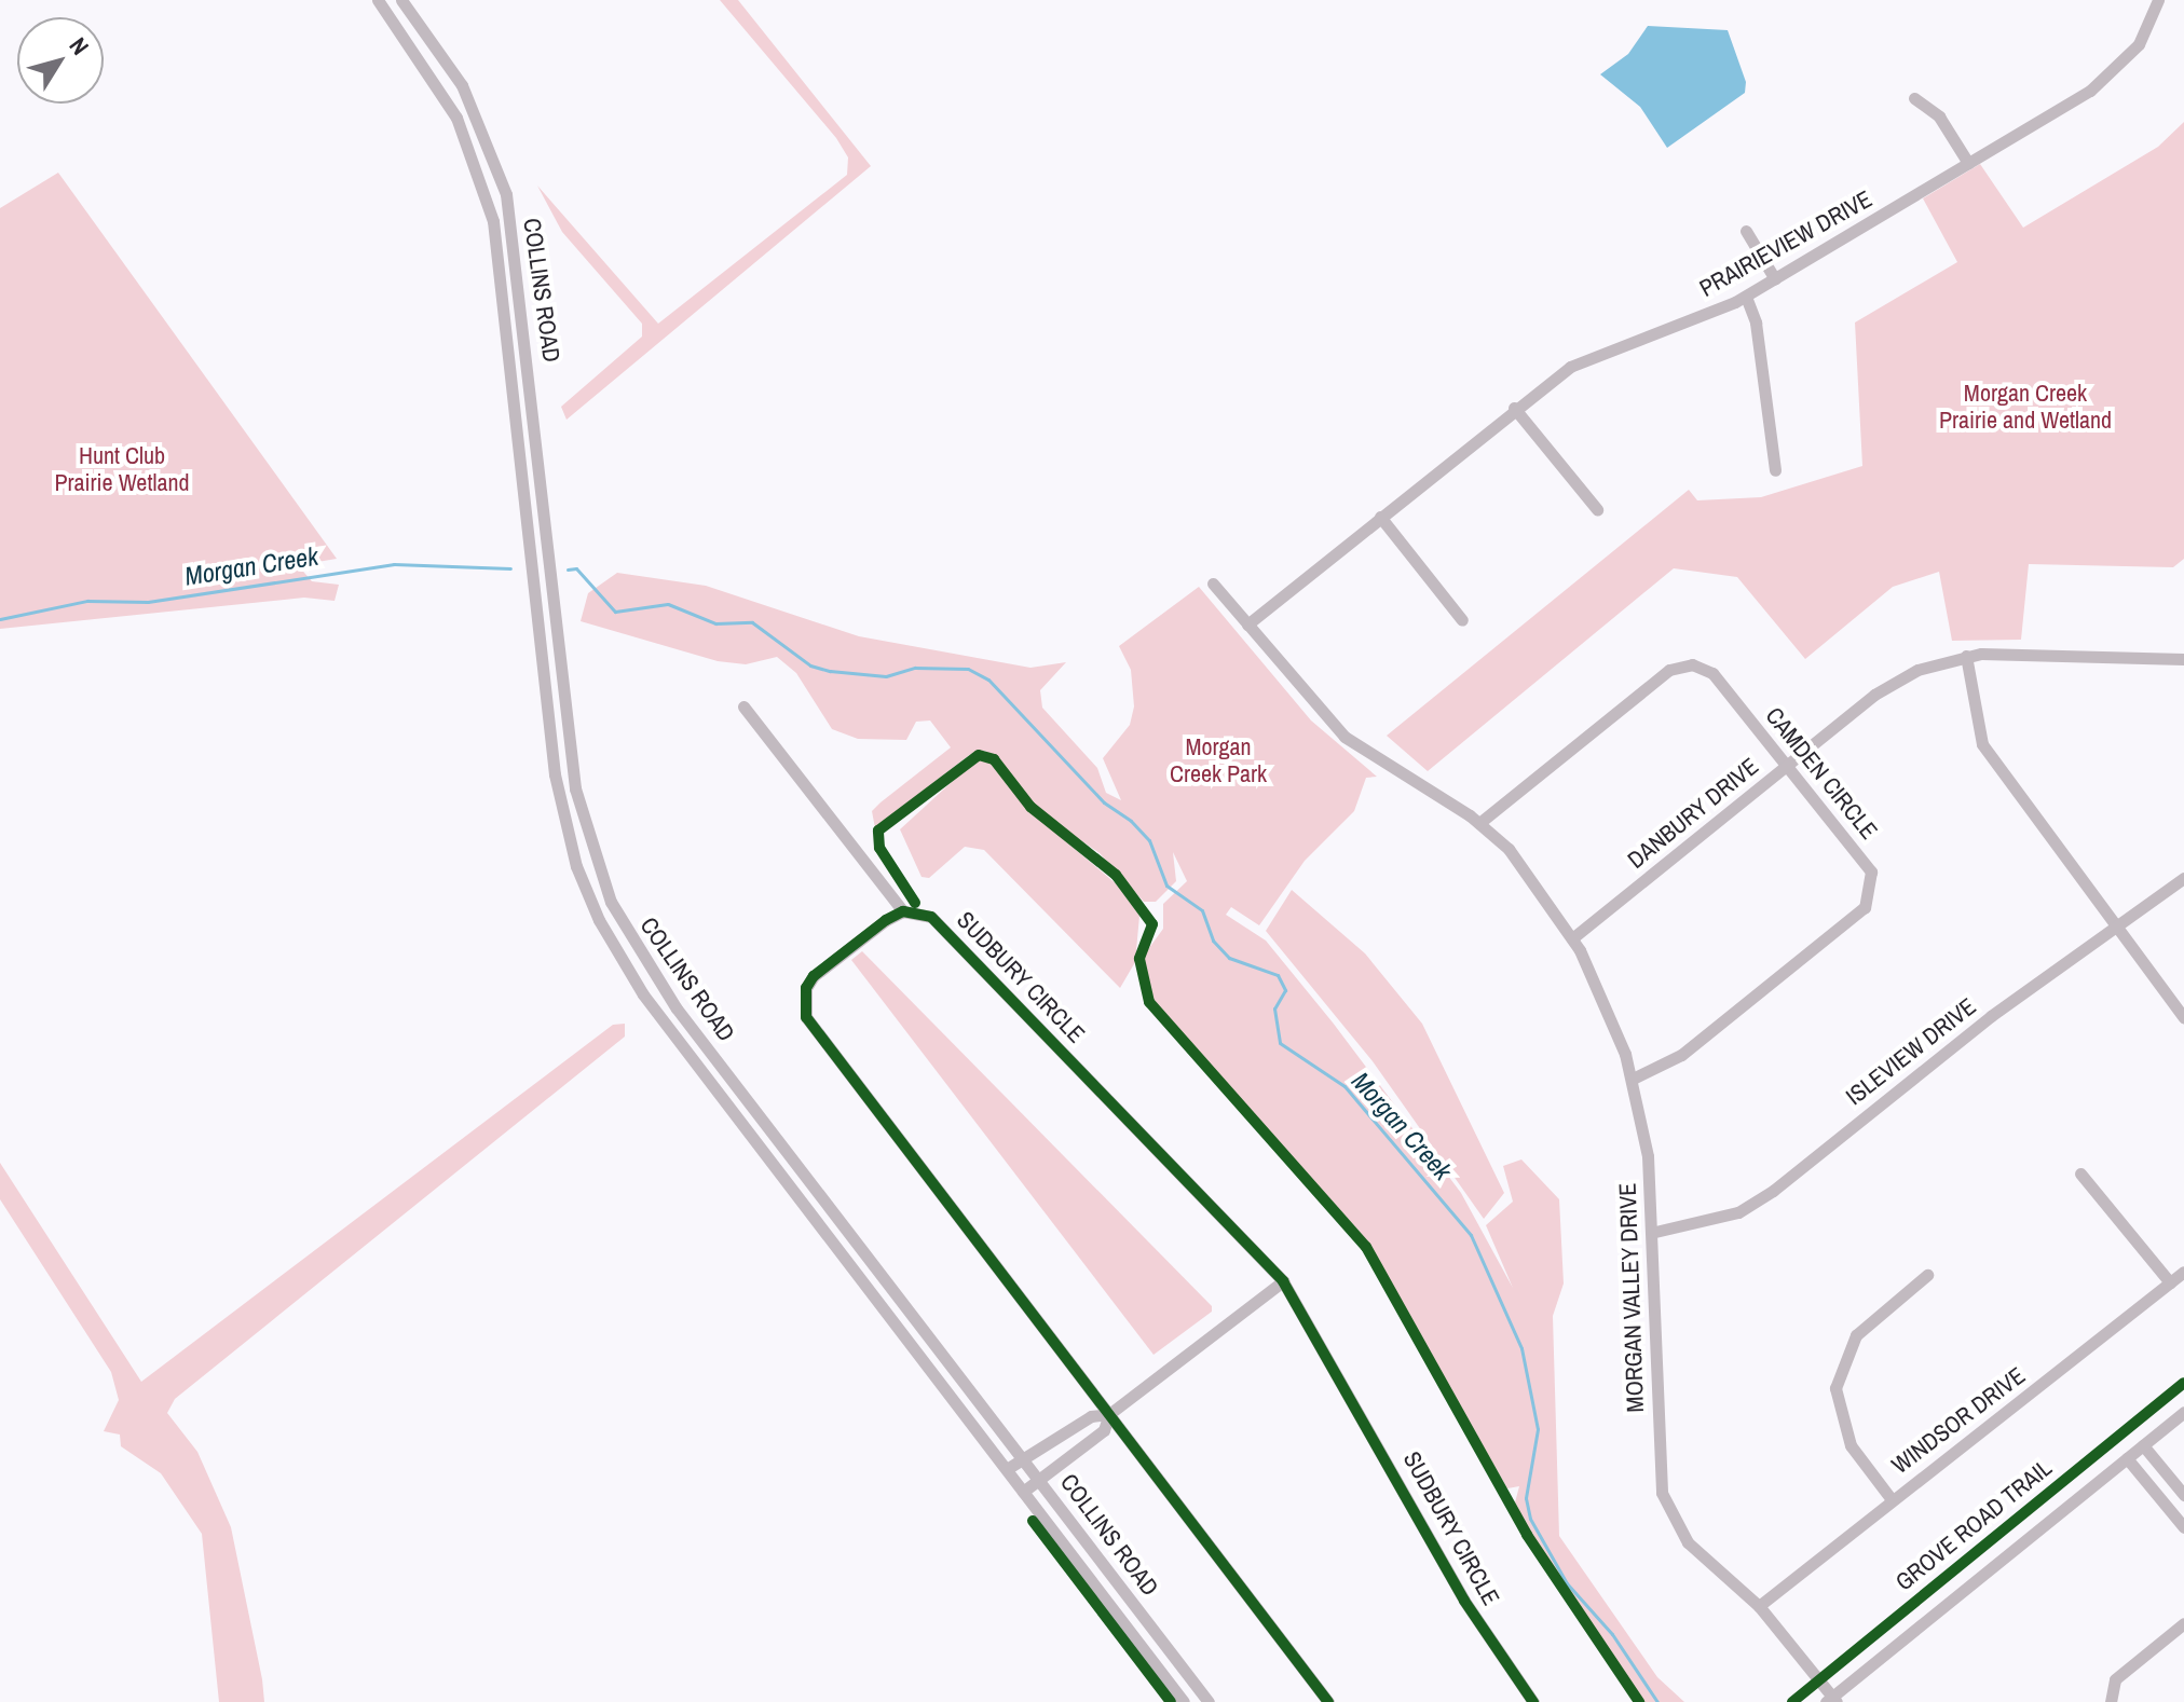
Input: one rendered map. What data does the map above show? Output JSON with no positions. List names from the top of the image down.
{
  "streets": {
    "street": [
      "PRAIRIEVIEW DRIVE",
      "COLLINS ROAD",
      "CAMDEN CIRCLE",
      "DANBURY DRIVE",
      "SUDBURY CIRCLE",
      "ISLEVIEW DRIVE",
      "MORGAN VALLEY DRIVE",
      "WINDSOR DRIVE"
    ],
    "cycle path": ["GROVE ROAD TRAIL"]
  },
  "crossings": [
    ["PRAIRIEVIEW DRIVE", "MORGAN VALLEY DRIVE"],
    ["CAMDEN CIRCLE", "DANBURY DRIVE"],
    ["CAMDEN CIRCLE", "MORGAN VALLEY DRIVE"],
    ["DANBURY DRIVE", "MORGAN VALLEY DRIVE"],
    ["ISLEVIEW DRIVE", "MORGAN VALLEY DRIVE"],
    ["MORGAN VALLEY DRIVE", "WINDSOR DRIVE"]
  ],
  "water": ["Morgan Creek"],
  "parks": ["Morgan Creek Prairie and Wetland", "Hunt Club Prairie Wetland", "Morgan Creek Park"],
  "north": "top right"
}
